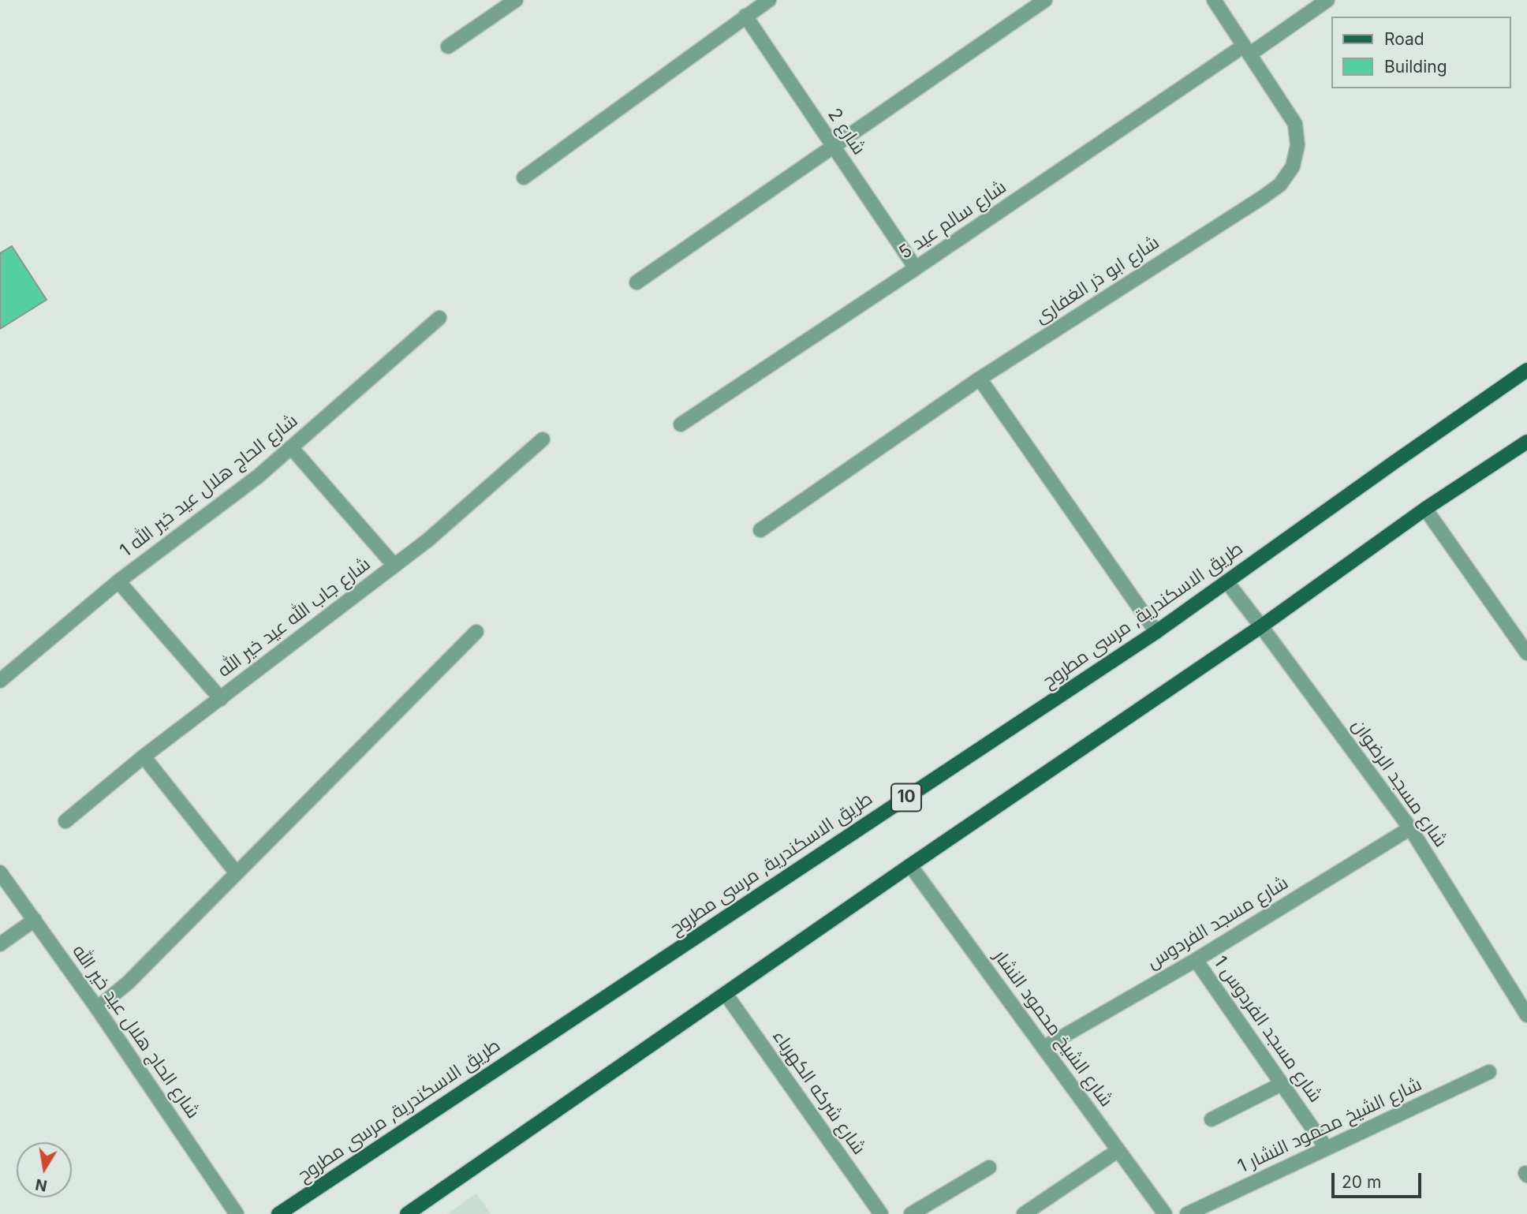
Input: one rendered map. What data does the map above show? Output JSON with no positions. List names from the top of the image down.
{
  "streets": {
    "main road": ["طريق الاسكندرية, مرسى مطروح", "10"],
    "street": [
      "شارع 2",
      "شارع سالم عيد 5",
      "شارع ابو ذر الغفارى",
      "شارع الحاج هلال عيد خير الله 1",
      "شارع جاب الله عيد خير الله",
      "شارع مسجد الرضوان",
      "شارع مسجد الفردوس",
      "شارع الشيخ محمود النشار",
      "شارع مسجد الفردوس 1",
      "شارع الحاج هلال عيد خير الله",
      "شارع شركه الكهرباء",
      "شارع الشيخ محمود النشار 1"
    ]
  },
  "crossings": [
    ["شارع 2", "شارع سالم عيد 5"],
    ["شارع سالم عيد 5", "شارع ابو ذر الغفارى"],
    ["طريق الاسكندرية, مرسى مطروح", "شارع مسجد الرضوان"],
    ["شارع مسجد الرضوان", "شارع مسجد الفردوس"],
    ["شارع مسجد الفردوس", "شارع الشيخ محمود النشار"],
    ["شارع مسجد الفردوس", "شارع مسجد الفردوس 1"],
    ["شارع مسجد الفردوس 1", "شارع الشيخ محمود النشار 1"]
  ],
  "legend": ["Road", "Building"],
  "scale_bar": "20 m",
  "north": "bottom"
}
